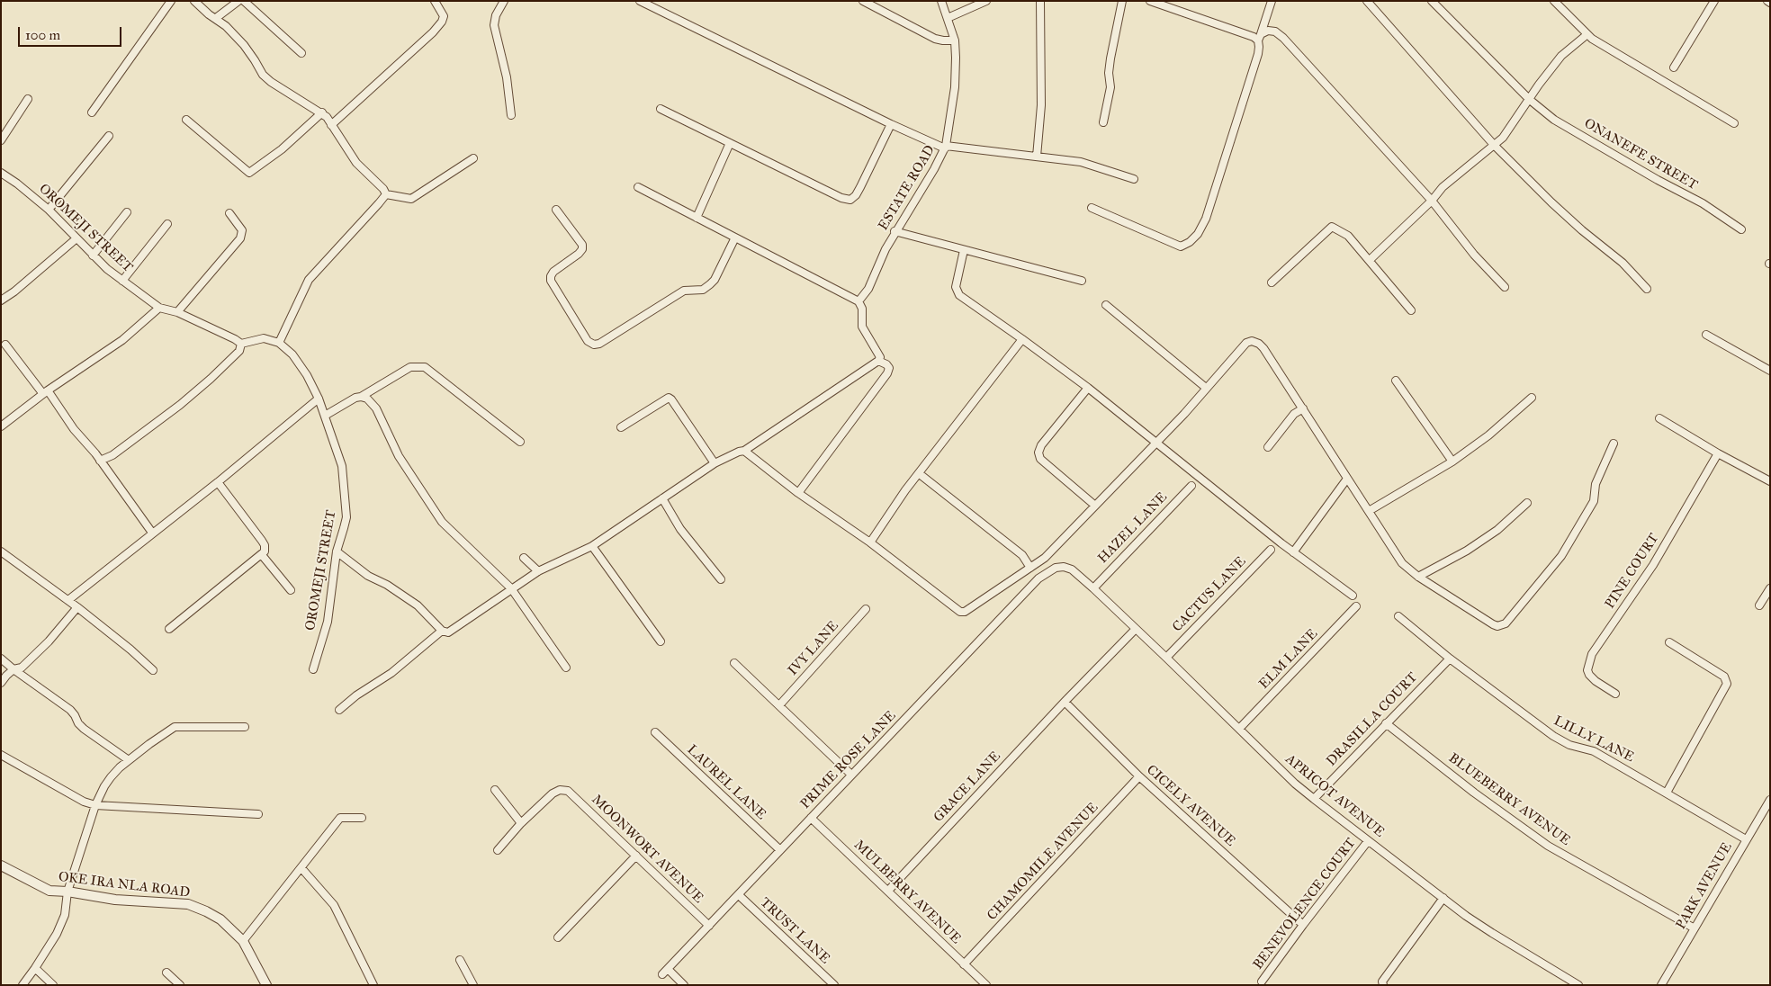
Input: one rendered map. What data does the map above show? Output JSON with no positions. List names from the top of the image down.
{
  "streets": {
    "street": [
      "ONANEFE STREET",
      "ESTATE ROAD",
      "OROMEJI STREET",
      "HAZEL LANE",
      "PINE COURT",
      "CACTUS LANE",
      "IVY LANE",
      "ELM LANE",
      "DRASILLA COURT",
      "LILLY LANE",
      "PRIME ROSE LANE",
      "LAUREL LANE",
      "GRACE LANE",
      "APRICOT AVENUE",
      "BLUEBERRY AVENUE",
      "CICELY AVENUE",
      "MOONWORT AVENUE",
      "CHAMOMILE AVENUE",
      "OKE IRA NLA ROAD",
      "PARK AVENUE",
      "MULBERRY AVENUE",
      "BENEVOLENCE COURT",
      "TRUST LANE"
    ]
  },
  "crossings": [
    ["HAZEL LANE", "APRICOT AVENUE"],
    ["CACTUS LANE", "APRICOT AVENUE"],
    ["ELM LANE", "APRICOT AVENUE"],
    ["DRASILLA COURT", "LILLY LANE"],
    ["DRASILLA COURT", "APRICOT AVENUE"],
    ["DRASILLA COURT", "BLUEBERRY AVENUE"],
    ["LILLY LANE", "PARK AVENUE"],
    ["PRIME ROSE LANE", "LAUREL LANE"],
    ["PRIME ROSE LANE", "APRICOT AVENUE"],
    ["PRIME ROSE LANE", "MOONWORT AVENUE"],
    ["PRIME ROSE LANE", "MULBERRY AVENUE"],
    ["PRIME ROSE LANE", "TRUST LANE"],
    ["GRACE LANE", "APRICOT AVENUE"],
    ["GRACE LANE", "CICELY AVENUE"],
    ["GRACE LANE", "MULBERRY AVENUE"],
    ["APRICOT AVENUE", "BENEVOLENCE COURT"],
    ["BLUEBERRY AVENUE", "PARK AVENUE"],
    ["CICELY AVENUE", "CHAMOMILE AVENUE"],
    ["CICELY AVENUE", "BENEVOLENCE COURT"],
    ["CHAMOMILE AVENUE", "MULBERRY AVENUE"]
  ],
  "scale_bar": "100 m"
}
